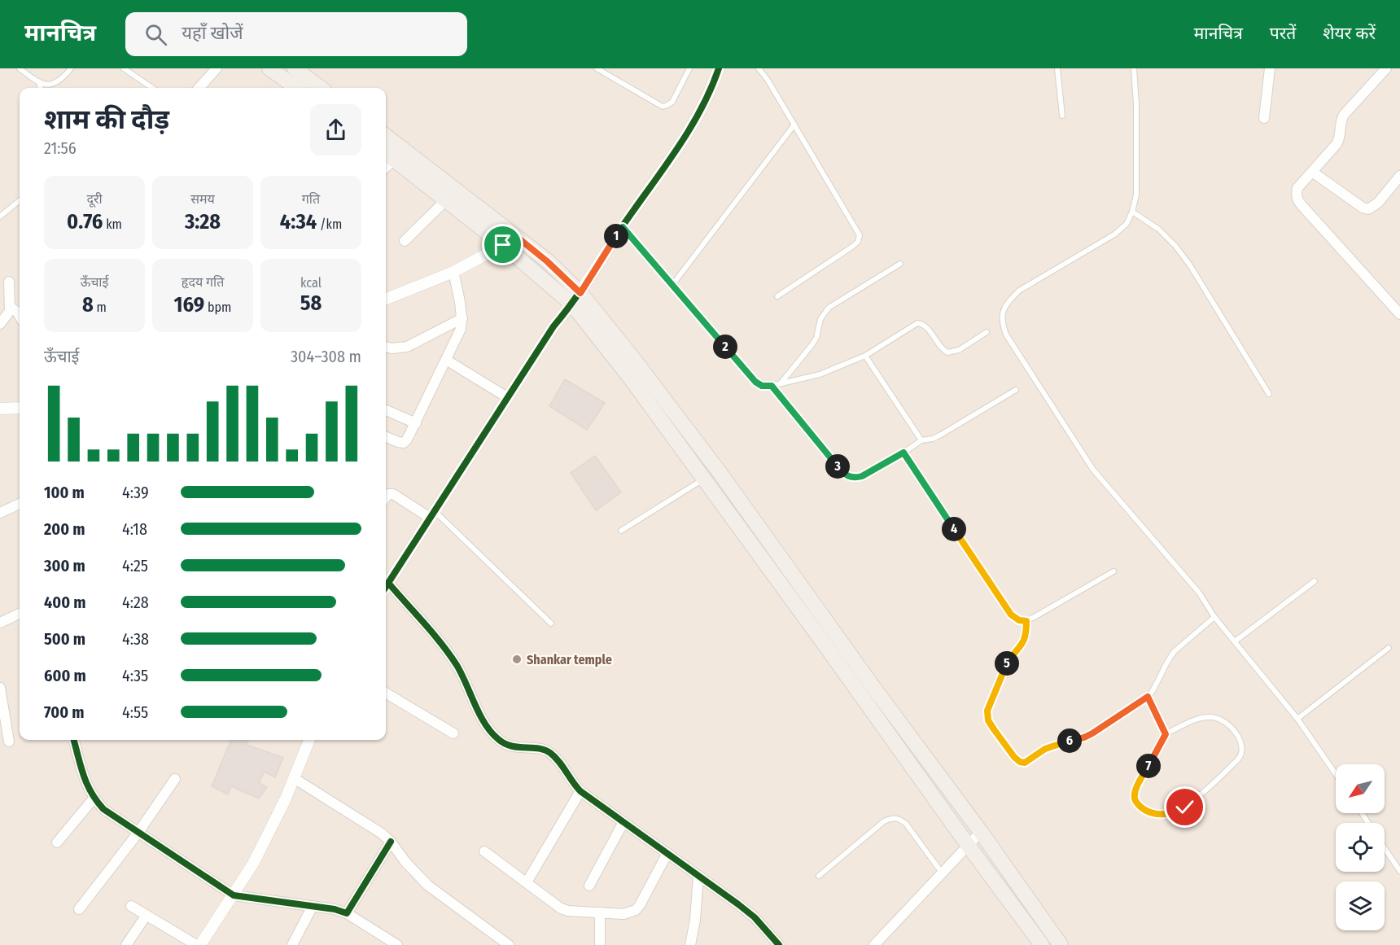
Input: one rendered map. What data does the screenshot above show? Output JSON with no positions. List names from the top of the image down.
{
  "places": ["Shankar temple"],
  "north": "bottom left",
  "page": {
    "header": "मानचित्र",
    "search": "यहाँ खोजें",
    "nav": ["मानचित्र", "परतें", "शेयर करें"],
    "heading": ["शाम की दौड़", "21:56"],
    "stats": [
      ["दूरी", "0.76 km"],
      ["समय", "3:28"],
      ["गति", "4:34 /km"],
      ["ऊँचाई", "8 m"],
      ["हृदय गति", "169 bpm"],
      ["kcal", "58"]
    ],
    "pins": [
      "1",
      "2",
      "3",
      "4",
      "5",
      "6",
      "7"
    ],
    "chart": ["ऊँचाई", "304–308 m"],
    "list": [
      {
        "name": "100 m",
        "note": "4:39"
      },
      {
        "name": "200 m",
        "note": "4:18"
      },
      {
        "name": "300 m",
        "note": "4:25"
      },
      {
        "name": "400 m",
        "note": "4:28"
      },
      {
        "name": "500 m",
        "note": "4:38"
      },
      {
        "name": "600 m",
        "note": "4:35"
      },
      {
        "name": "700 m",
        "note": "4:55"
      }
    ]
  }
}
